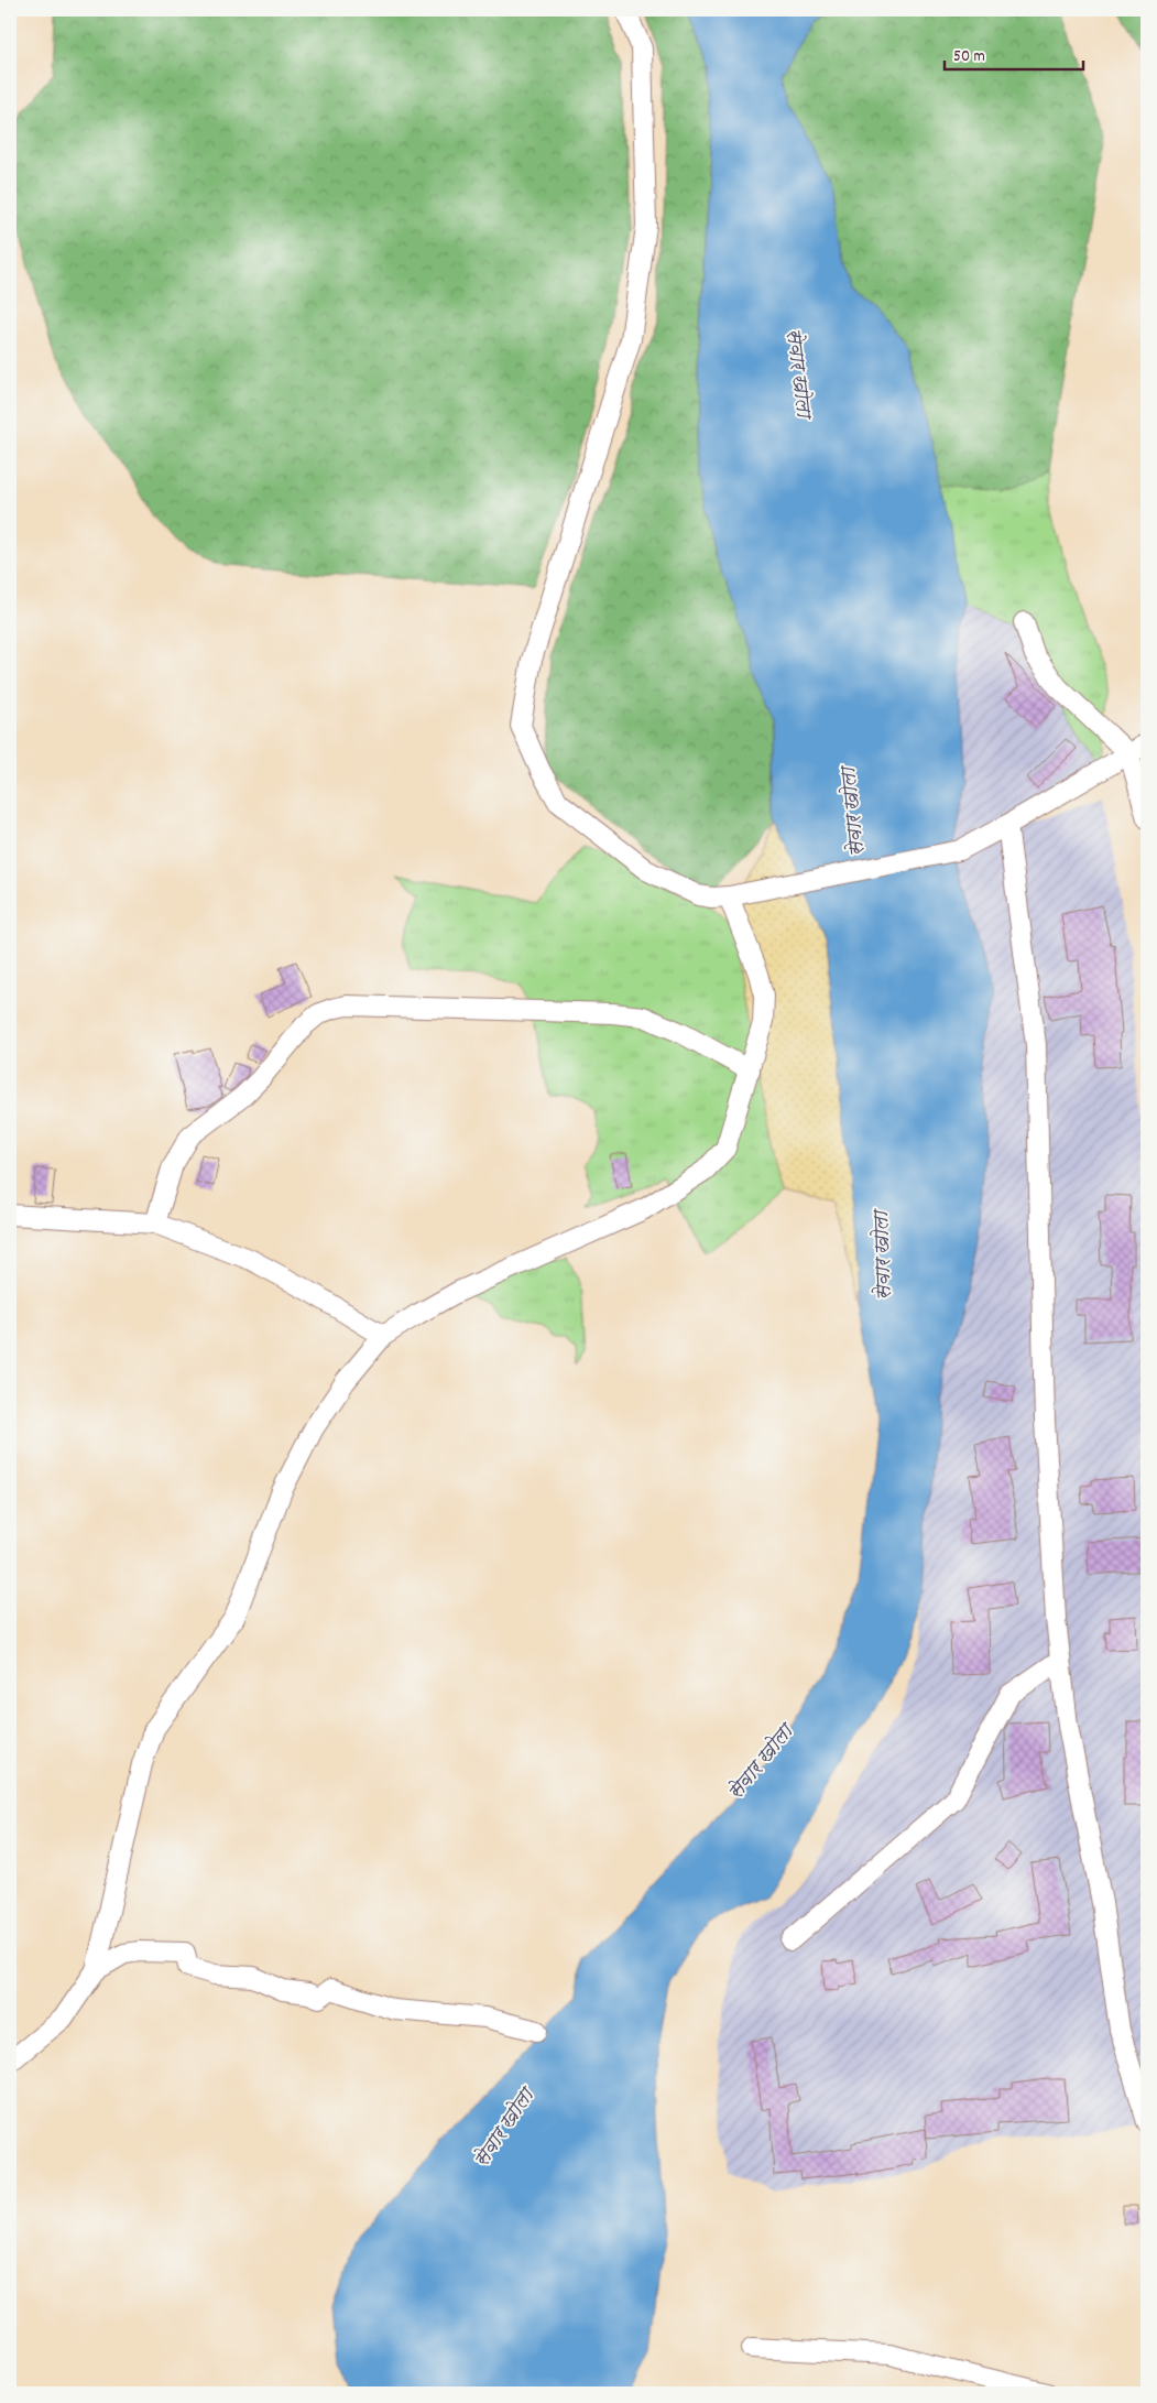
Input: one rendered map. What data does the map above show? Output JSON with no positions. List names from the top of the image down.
{
  "water": ["सेवार खोला"],
  "scale_bar": "50 m"
}
